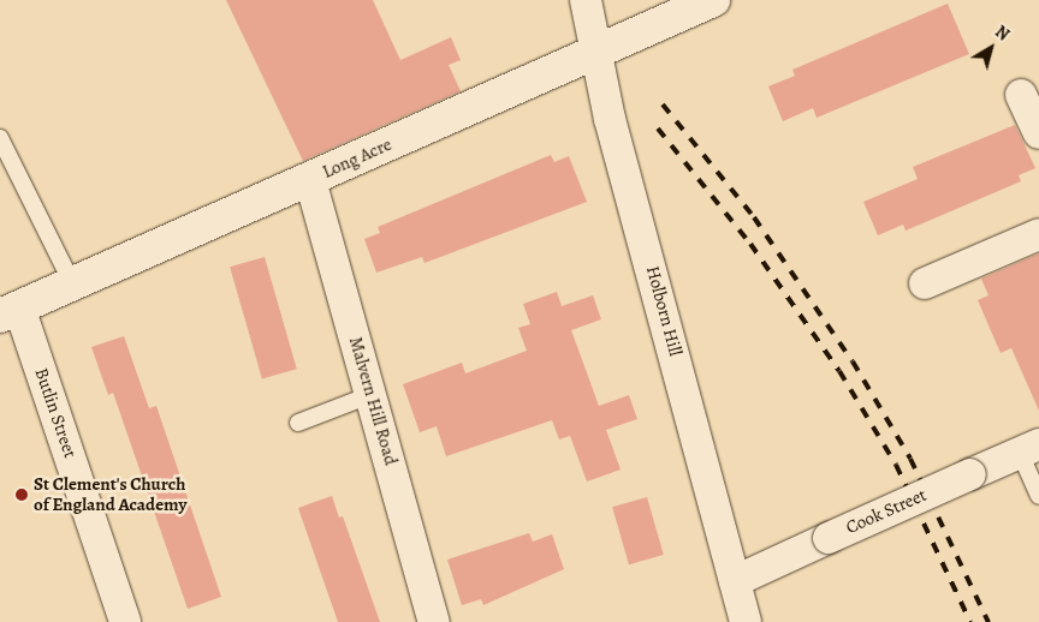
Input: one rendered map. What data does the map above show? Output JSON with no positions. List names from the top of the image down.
{
  "streets": {
    "street": [
      "Long Acre",
      "Holborn Hill",
      "Malvern Hill Road",
      "Butlin Street",
      "Cook Street"
    ]
  },
  "crossings": [
    ["Long Acre", "Holborn Hill"],
    ["Long Acre", "Malvern Hill Road"],
    ["Long Acre", "Butlin Street"],
    ["Holborn Hill", "Cook Street"]
  ],
  "places": ["St Clement's Church of England Academy"],
  "north": "top right"
}
